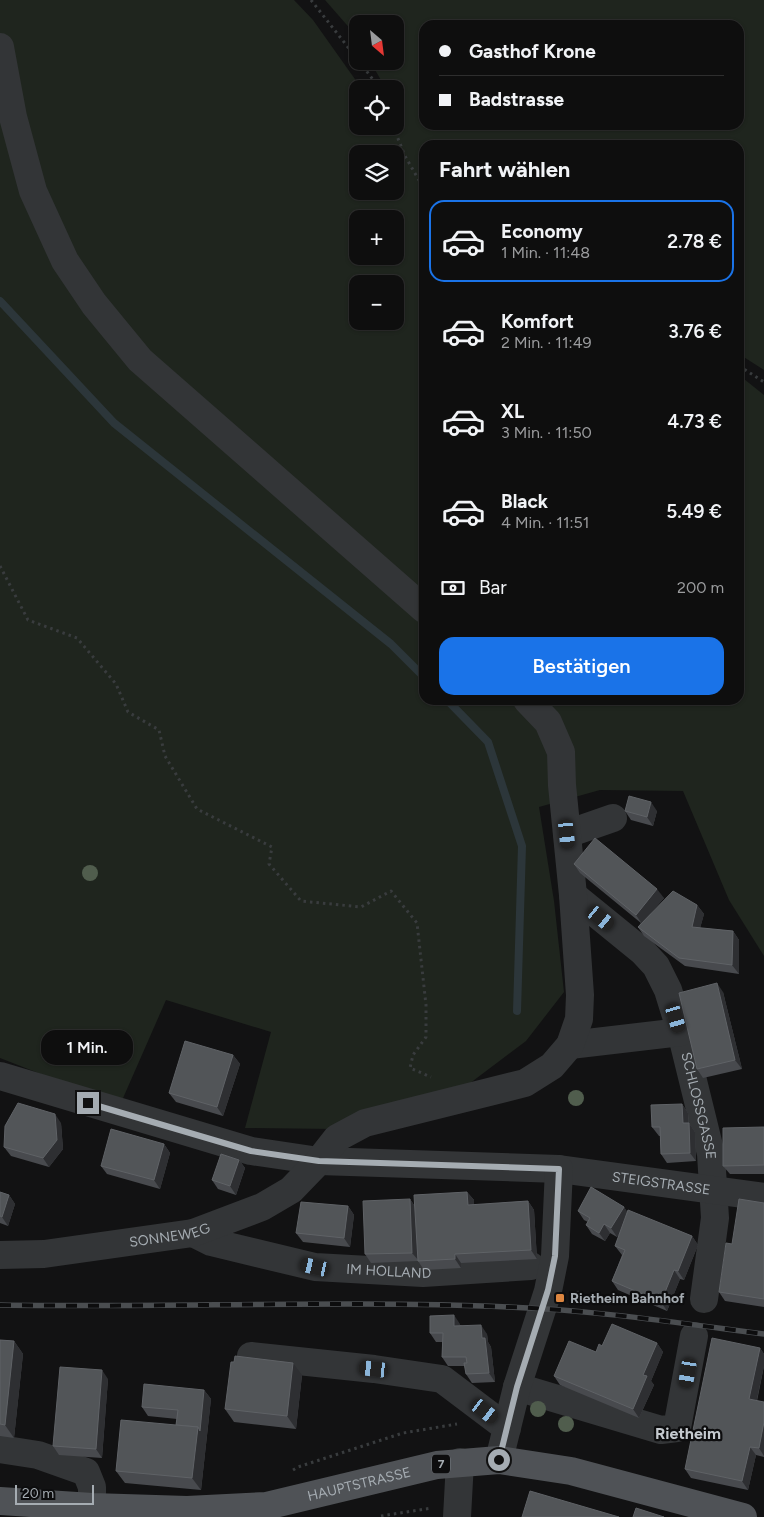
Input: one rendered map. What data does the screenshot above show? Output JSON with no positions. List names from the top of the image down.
{
  "streets": {
    "main road": ["7", "HAUPTSTRASSE"],
    "street": [
      "SCHLOSSGASSE",
      "STEIGSTRASSE",
      "SONNEWEG",
      "IM HOLLAND"
    ]
  },
  "crossings": [
    ["SCHLOSSGASSE", "STEIGSTRASSE"],
    ["STEIGSTRASSE", "SONNEWEG"],
    ["SONNEWEG", "IM HOLLAND"]
  ],
  "districts": ["Rietheim"],
  "places": {
    "transit": ["Rietheim Bahnhof"]
  },
  "scale_bar": "20 m",
  "north": "bottom right",
  "page": {
    "map_buttons": ["+", "−"],
    "banner": ["Gasthof Krone", "Badstrasse"],
    "heading": "Fahrt wählen",
    "list": [
      {
        "name": "Economy",
        "note": "1 Min. · 11:48",
        "value": "2.78 €"
      },
      {
        "name": "Komfort",
        "note": "2 Min. · 11:49",
        "value": "3.76 €"
      },
      {
        "name": "XL",
        "note": "3 Min. · 11:50",
        "value": "4.73 €"
      },
      {
        "name": "Black",
        "note": "4 Min. · 11:51",
        "value": "5.49 €"
      }
    ],
    "pay": ["Bar", "200 m"],
    "buttons": "Bestätigen",
    "bubble": "1 Min.",
    "scale": "20 m"
  }
}
